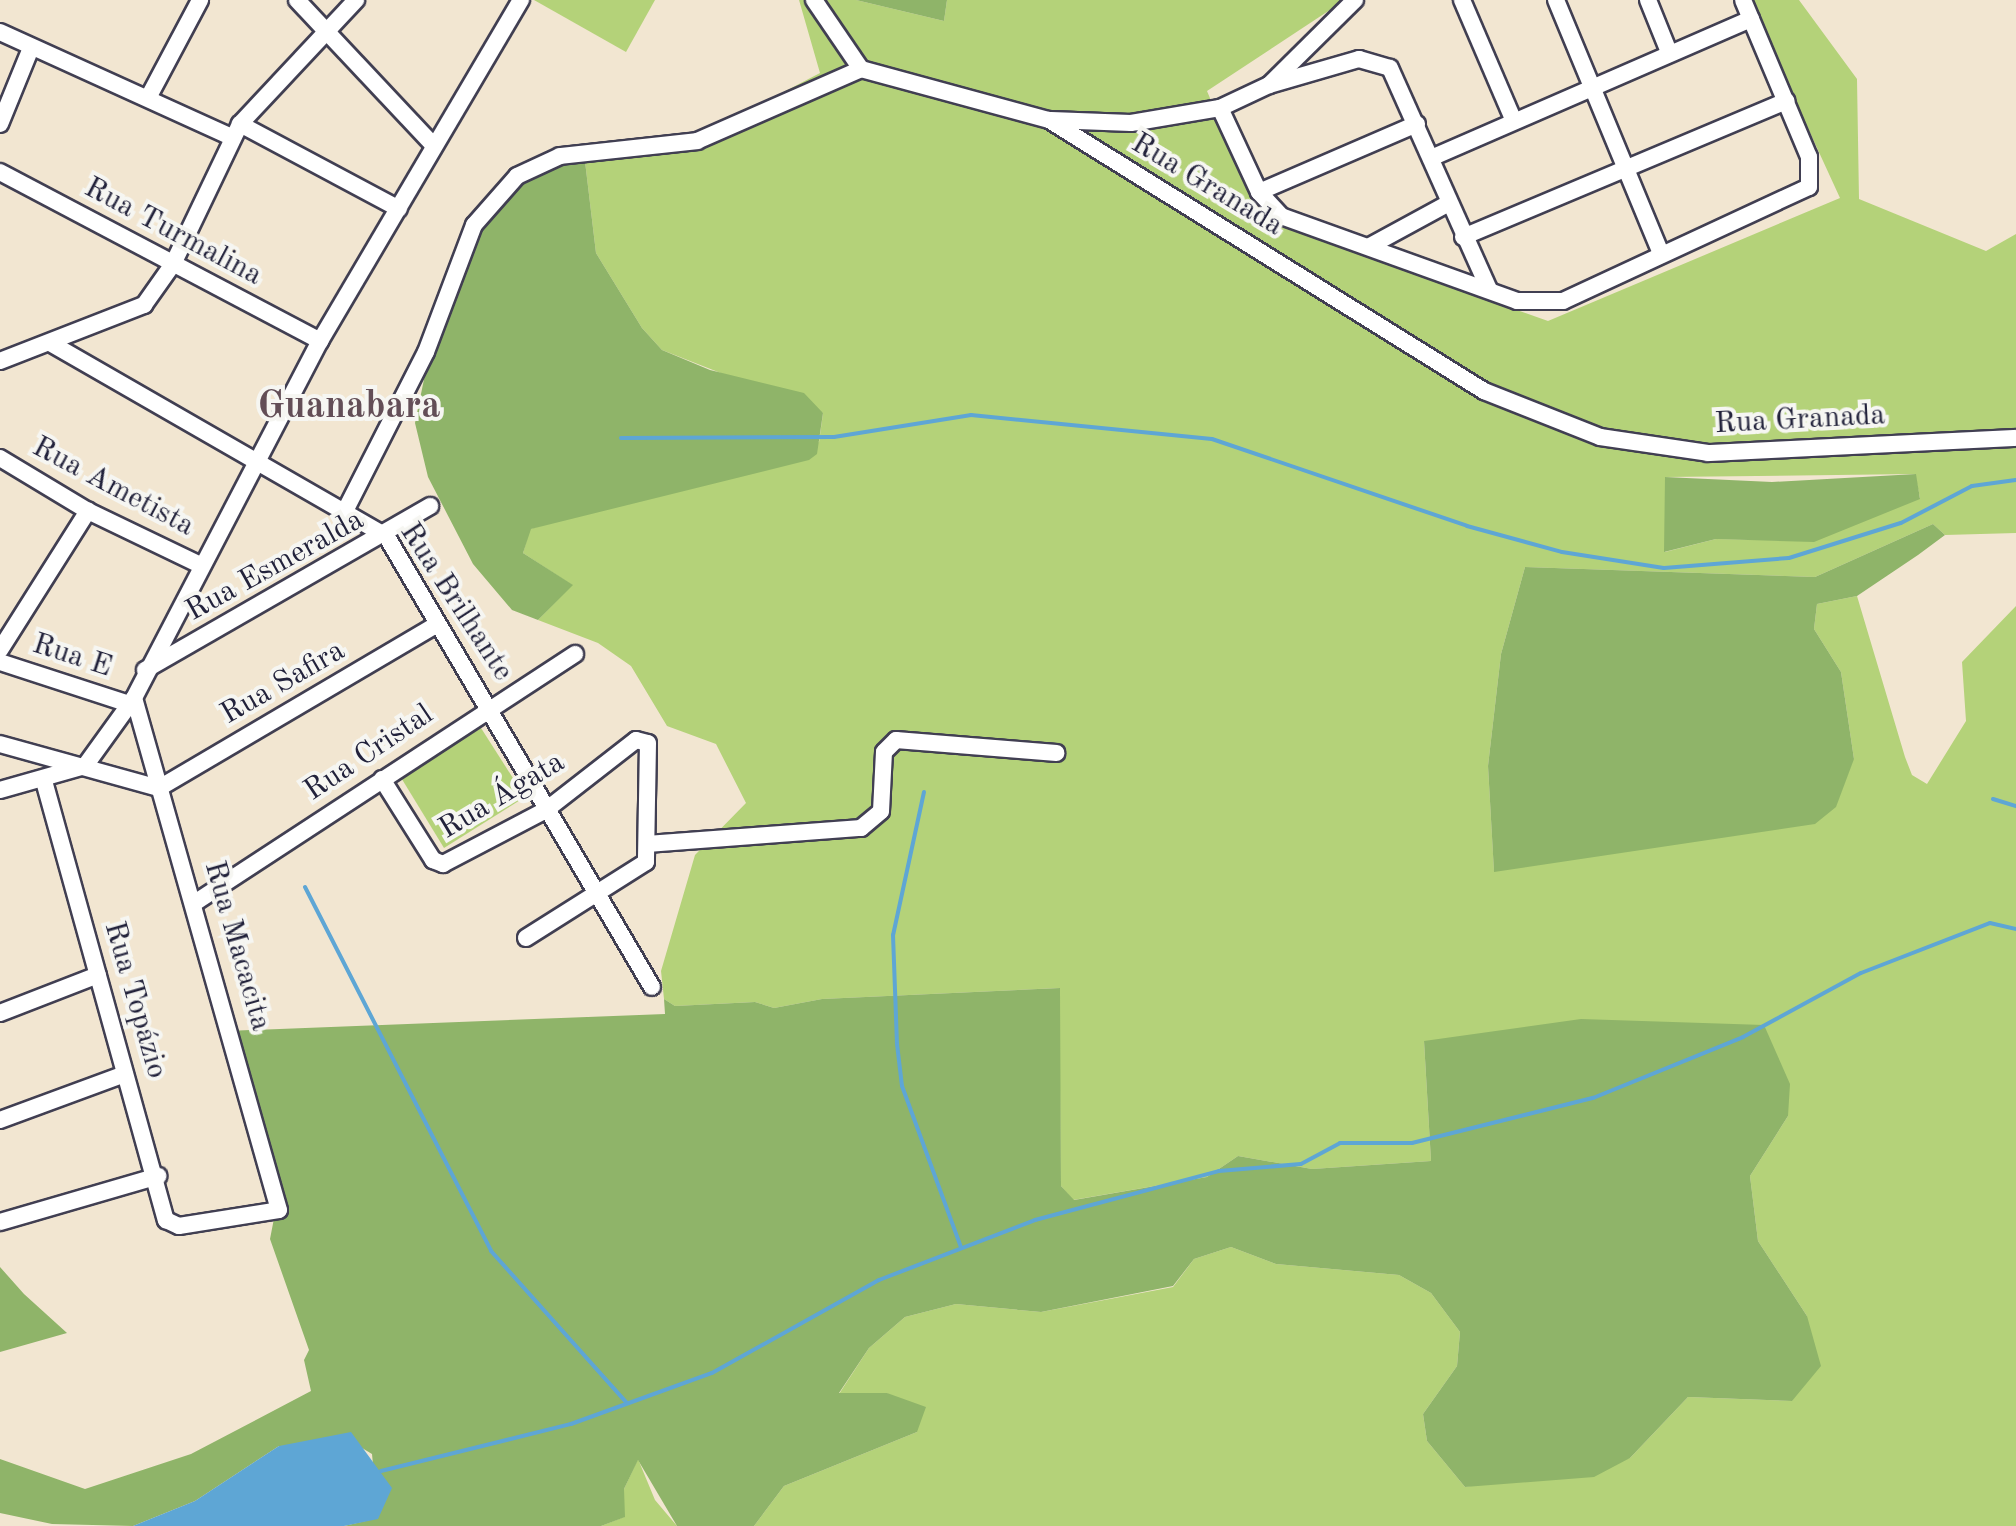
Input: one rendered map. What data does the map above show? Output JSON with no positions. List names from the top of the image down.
{
  "streets": {
    "street": [
      "Rua Granada",
      "Rua Turmalina",
      "Rua Ametista",
      "Rua Esmeralda",
      "Rua Brilhante",
      "Rua E",
      "Rua Safira",
      "Rua Cristal",
      "Rua Ágata",
      "Rua Macacita",
      "Rua Topázio"
    ]
  },
  "crossings": [
    ["Rua Esmeralda", "Rua Brilhante"],
    ["Rua Brilhante", "Rua Safira"],
    ["Rua Brilhante", "Rua Cristal"],
    ["Rua Brilhante", "Rua Ágata"],
    ["Rua E", "Rua Macacita"],
    ["Rua Safira", "Rua Macacita"],
    ["Rua Cristal", "Rua Ágata"],
    ["Rua Cristal", "Rua Macacita"],
    ["Rua Macacita", "Rua Topázio"]
  ],
  "districts": ["Guanabara"]
}
